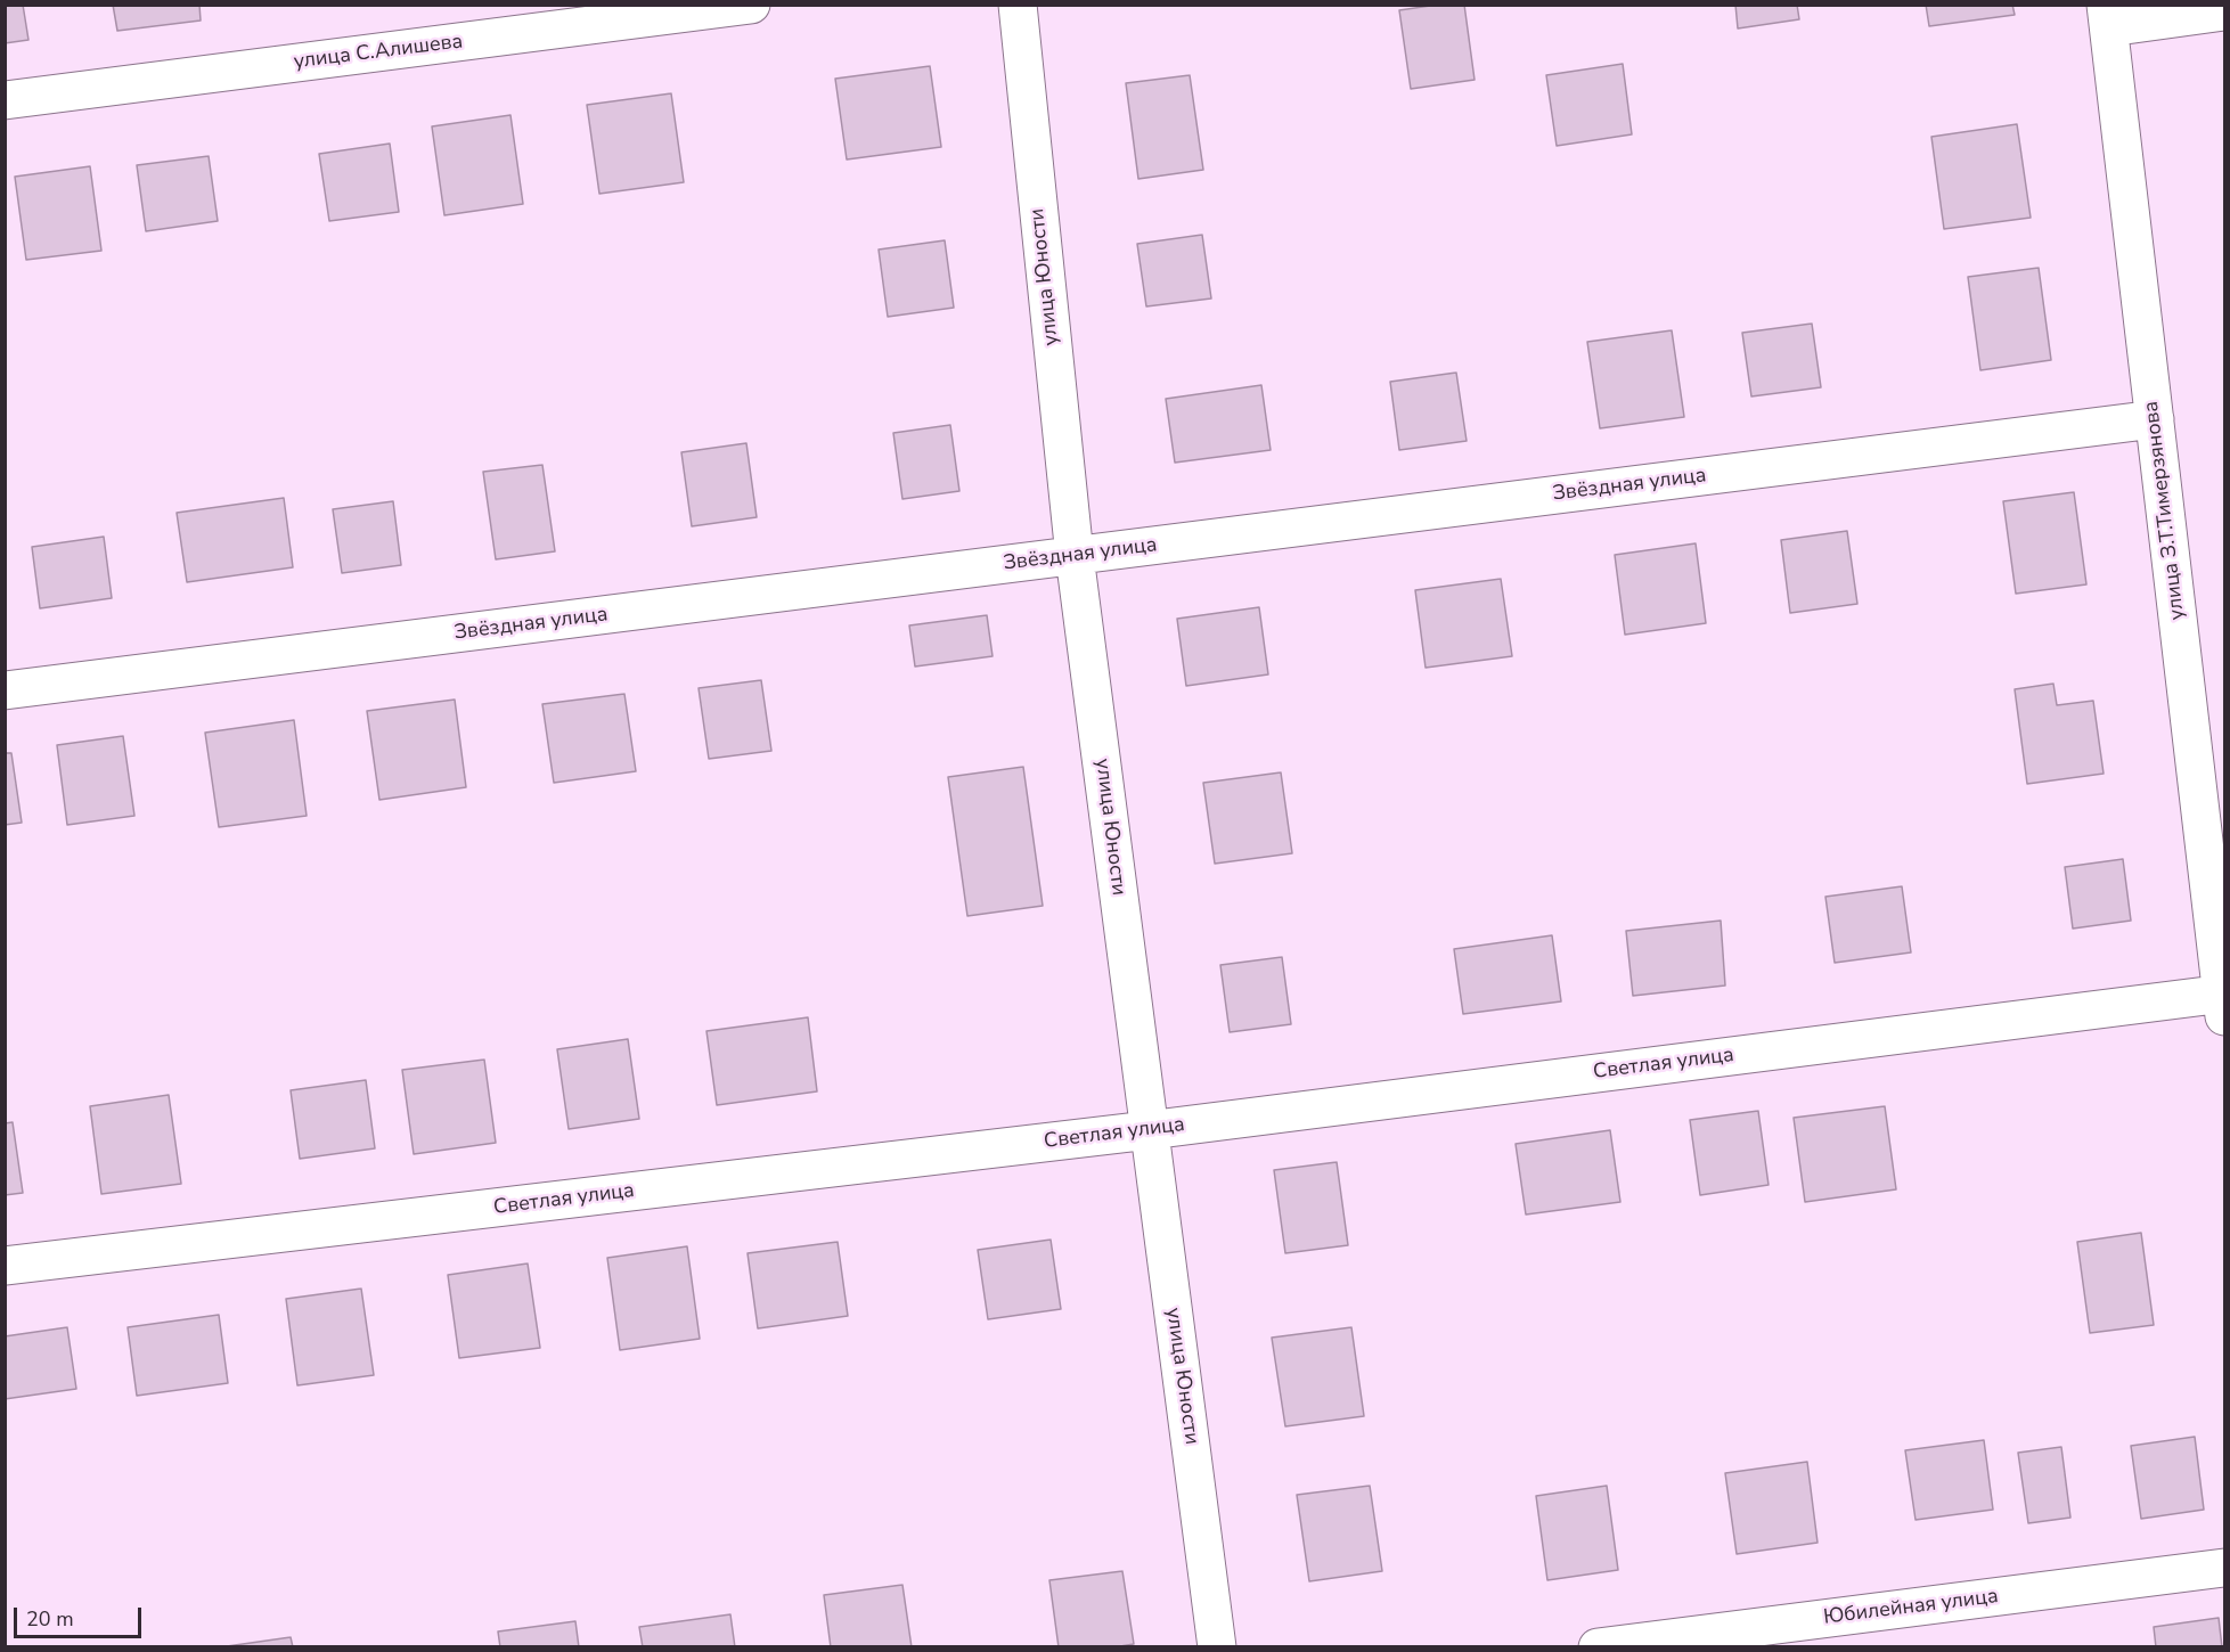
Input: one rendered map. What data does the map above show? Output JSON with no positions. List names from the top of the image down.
{
  "streets": {
    "street": [
      "улица С.Алишева",
      "улица Юности",
      "Звёздная улица",
      "улица З.Т.Тимерзянова",
      "Светлая улица",
      "Юбилейная улица"
    ]
  },
  "crossings": [
    ["улица Юности", "Звёздная улица"],
    ["улица Юности", "Светлая улица"],
    ["Звёздная улица", "улица З.Т.Тимерзянова"],
    ["улица З.Т.Тимерзянова", "Светлая улица"]
  ],
  "scale_bar": "20 m"
}
